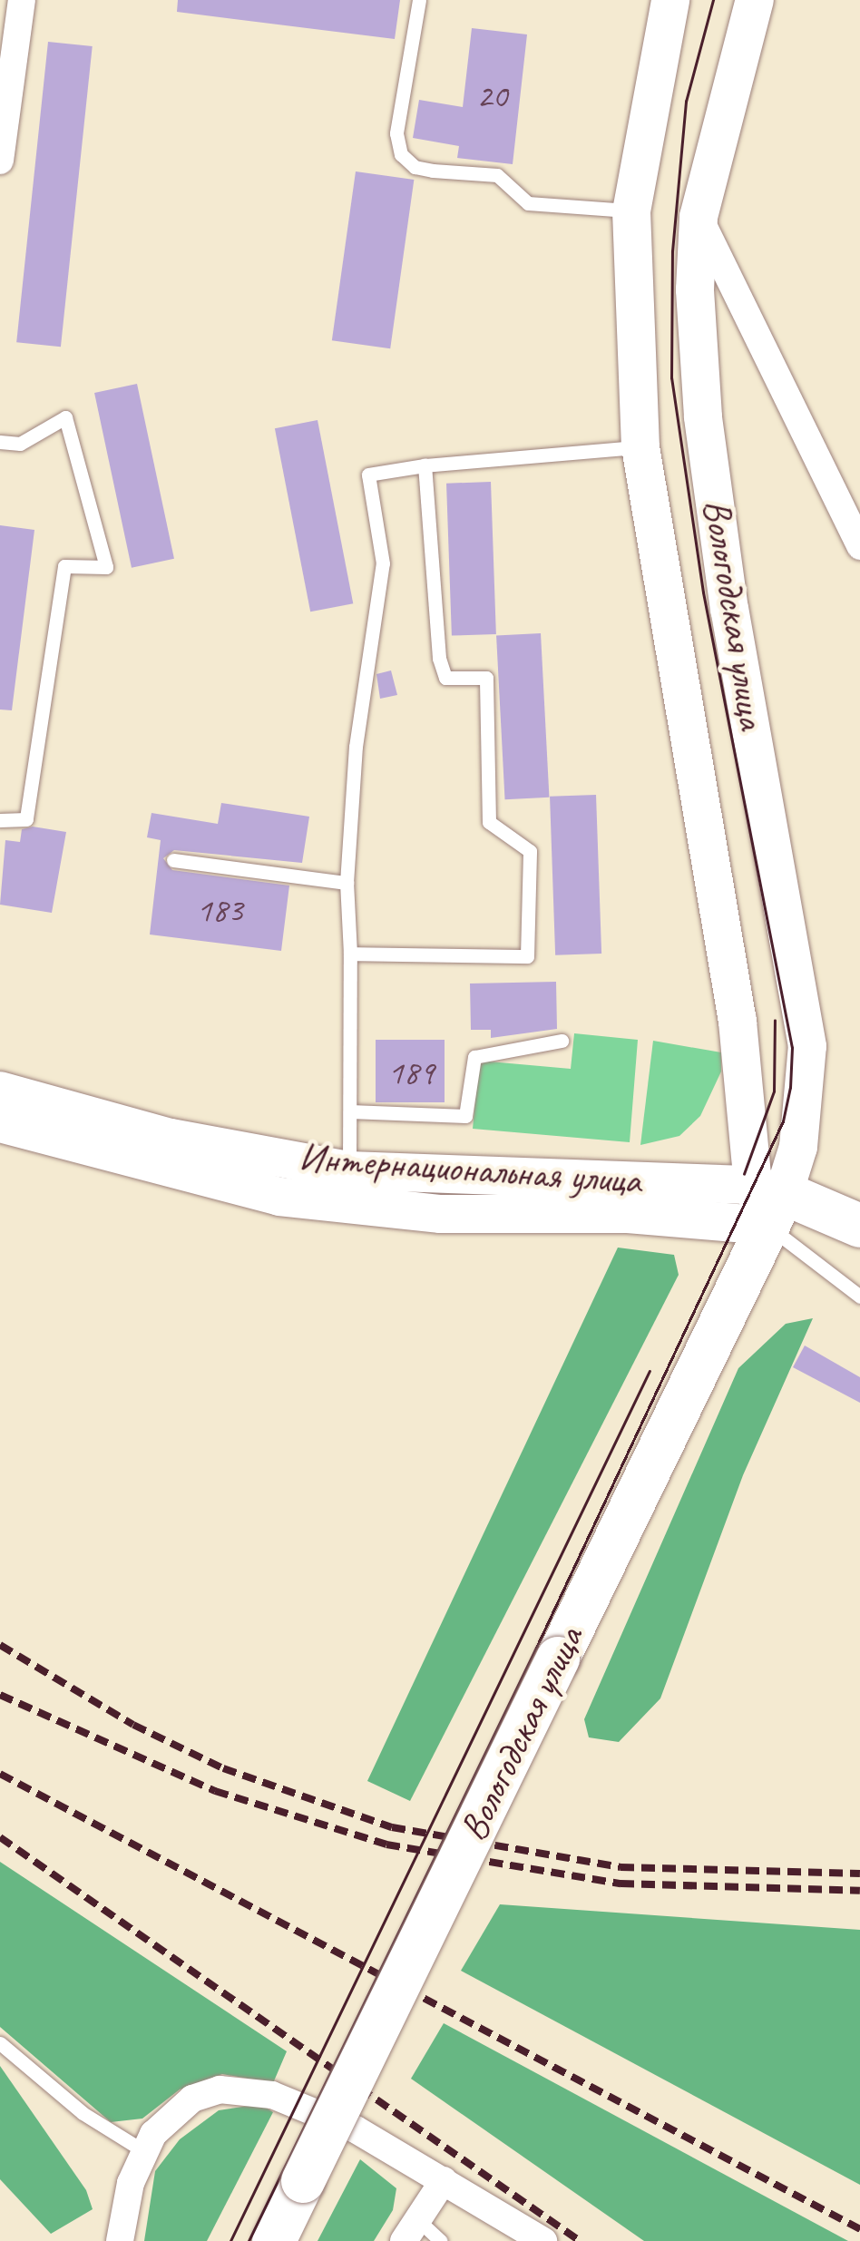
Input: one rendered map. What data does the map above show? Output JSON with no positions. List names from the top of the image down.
{
  "streets": {
    "main road": ["Вологодская улица", "Интернациональная улица"]
  },
  "crossings": [
    ["Вологодская улица", "Интернациональная улица"]
  ],
  "house_numbers": ["20", "183", "189"]
}
